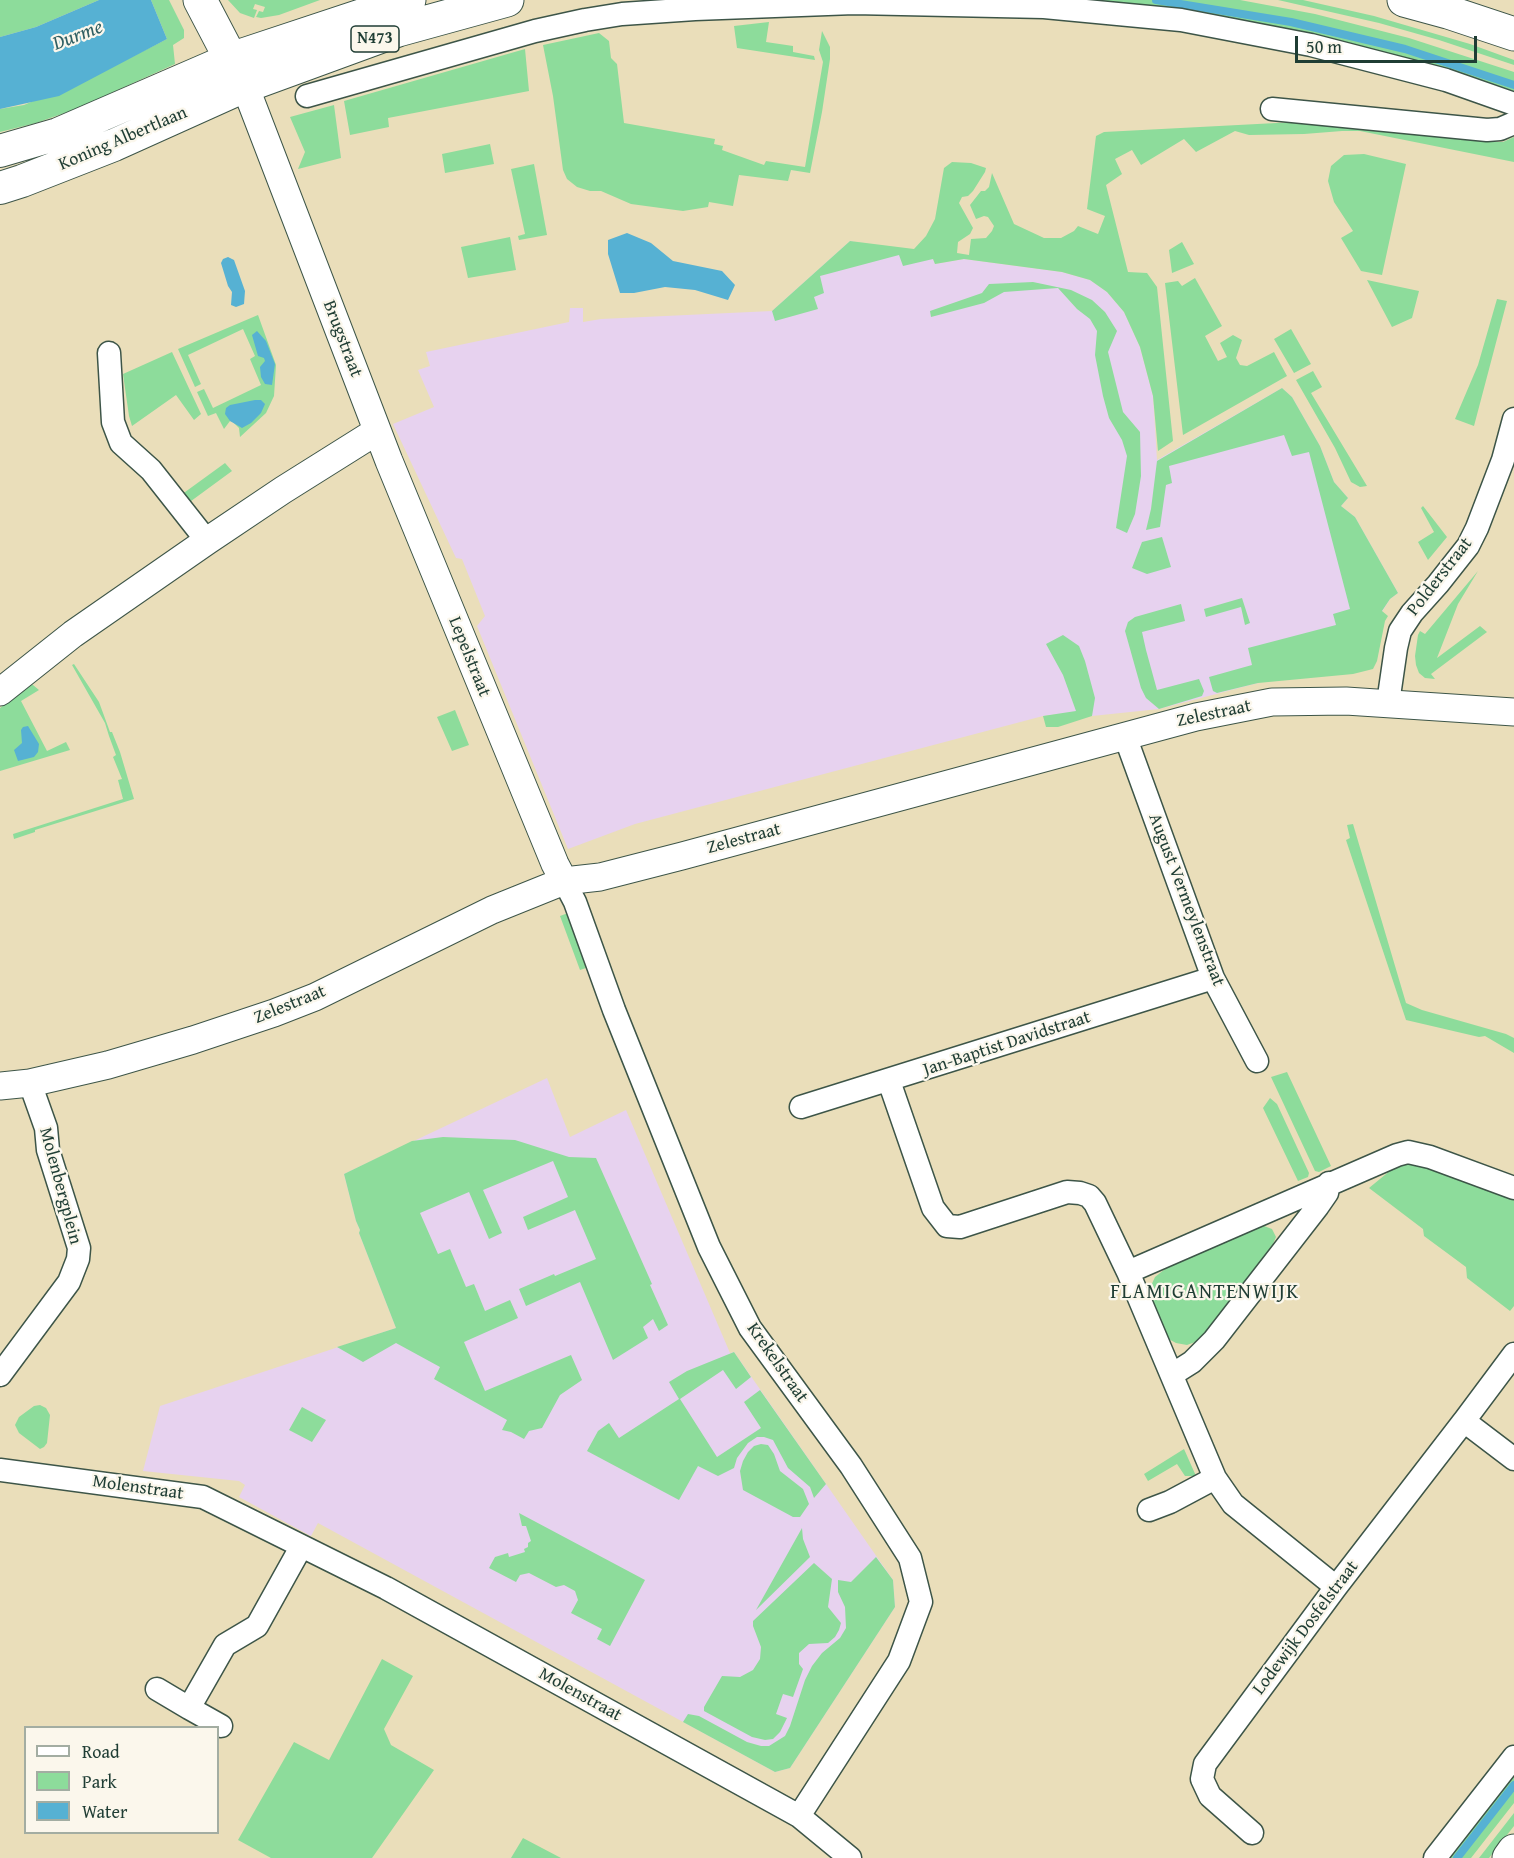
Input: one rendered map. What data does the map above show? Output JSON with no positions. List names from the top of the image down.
{
  "streets": {
    "main road": ["N473", "Koning Albertlaan"],
    "street": [
      "Brugstraat",
      "Polderstraat",
      "Lepelstraat",
      "Zelestraat",
      "August Vermeylenstraat",
      "Jan-Baptist Davidstraat",
      "Molenbergplein",
      "Krekelstraat",
      "Molenstraat",
      "Lodewijk Dosfelstraat"
    ]
  },
  "crossings": [
    ["N473", "Koning Albertlaan"],
    ["N473", "Brugstraat"],
    ["Koning Albertlaan", "Brugstraat"],
    ["Brugstraat", "Lepelstraat"],
    ["Polderstraat", "Zelestraat"],
    ["Lepelstraat", "Zelestraat"],
    ["Lepelstraat", "Krekelstraat"],
    ["Zelestraat", "August Vermeylenstraat"],
    ["Zelestraat", "Molenbergplein"],
    ["Zelestraat", "Krekelstraat"],
    ["August Vermeylenstraat", "Jan-Baptist Davidstraat"],
    ["Krekelstraat", "Molenstraat"]
  ],
  "districts": ["FLAMIGANTENWIJK"],
  "water": ["Durme"],
  "legend": ["Road", "Park", "Water"],
  "scale_bar": "50 m"
}
